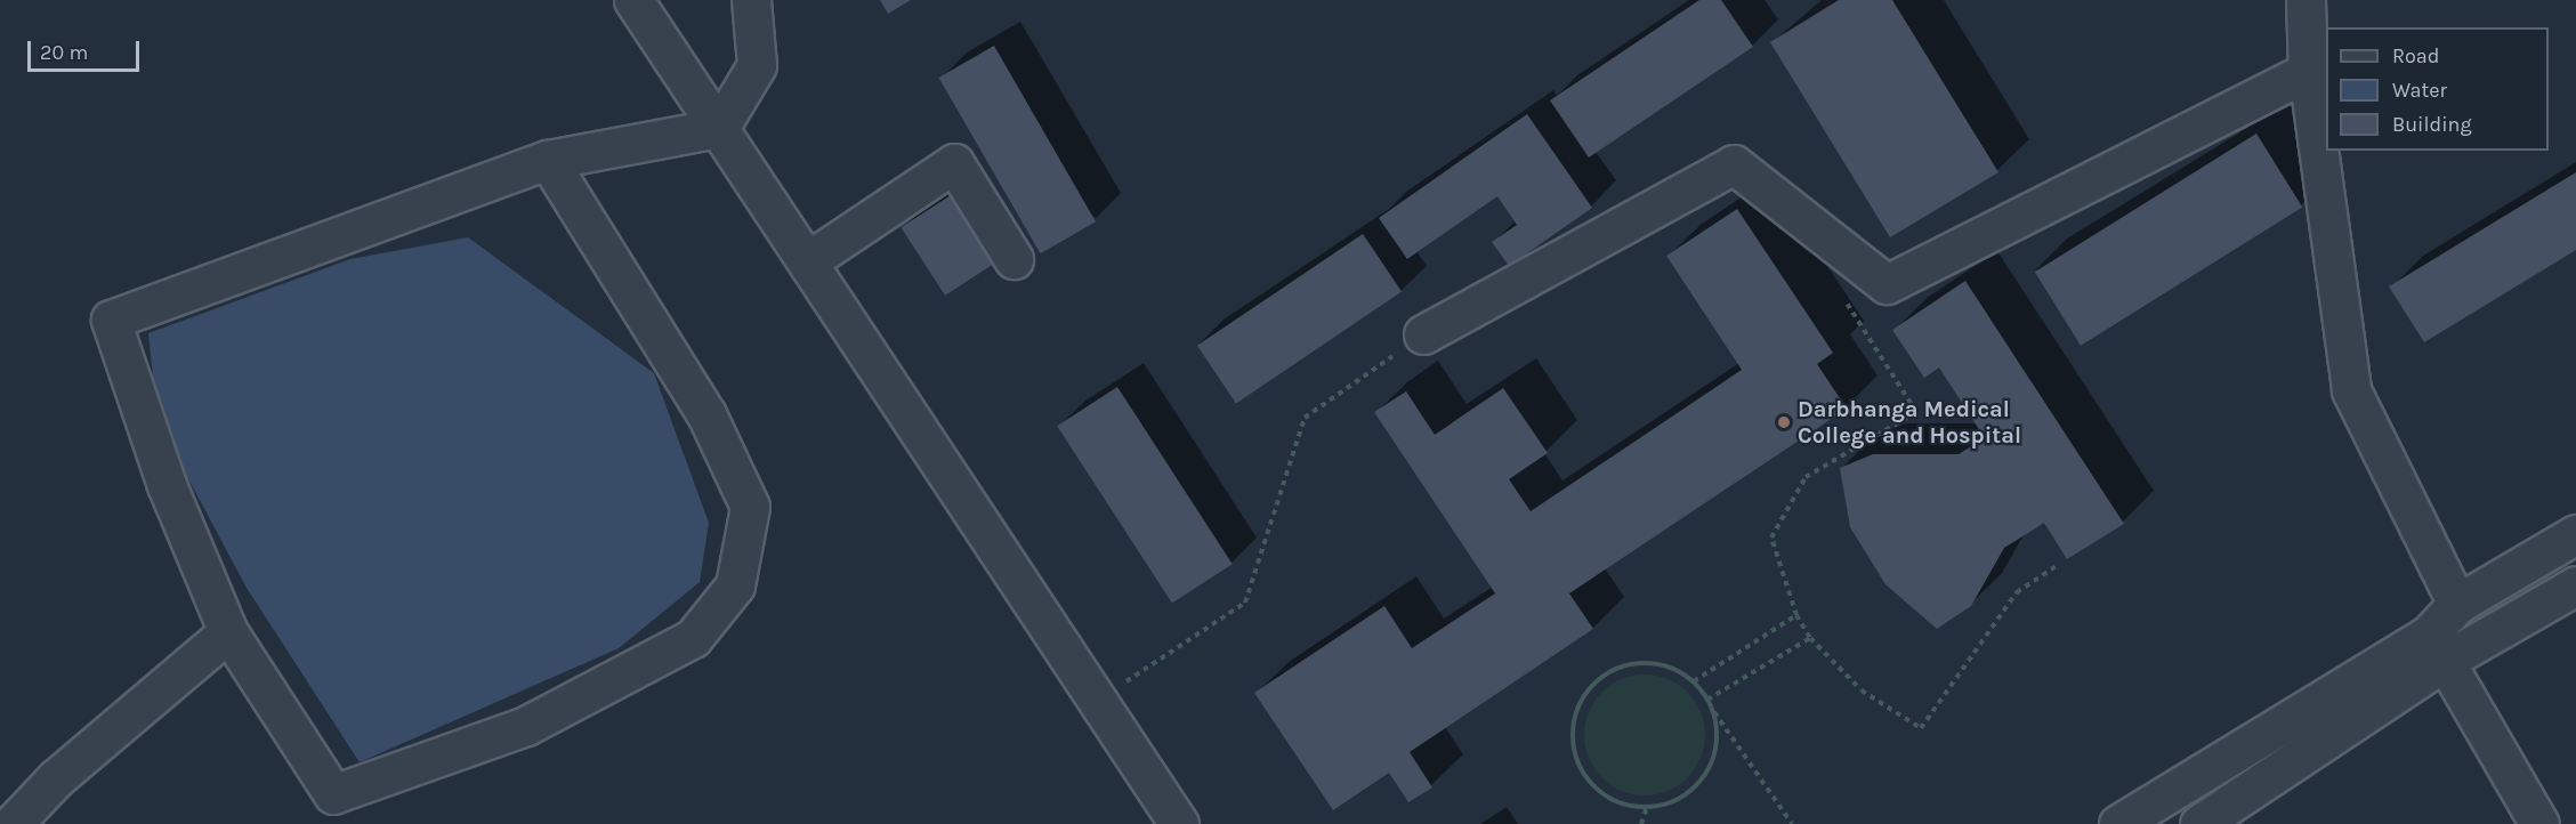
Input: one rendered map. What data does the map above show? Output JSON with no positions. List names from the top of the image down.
{
  "places": ["Darbhanga Medical College and Hospital"],
  "legend": ["Road", "Water", "Building"],
  "scale_bar": "20 m"
}
